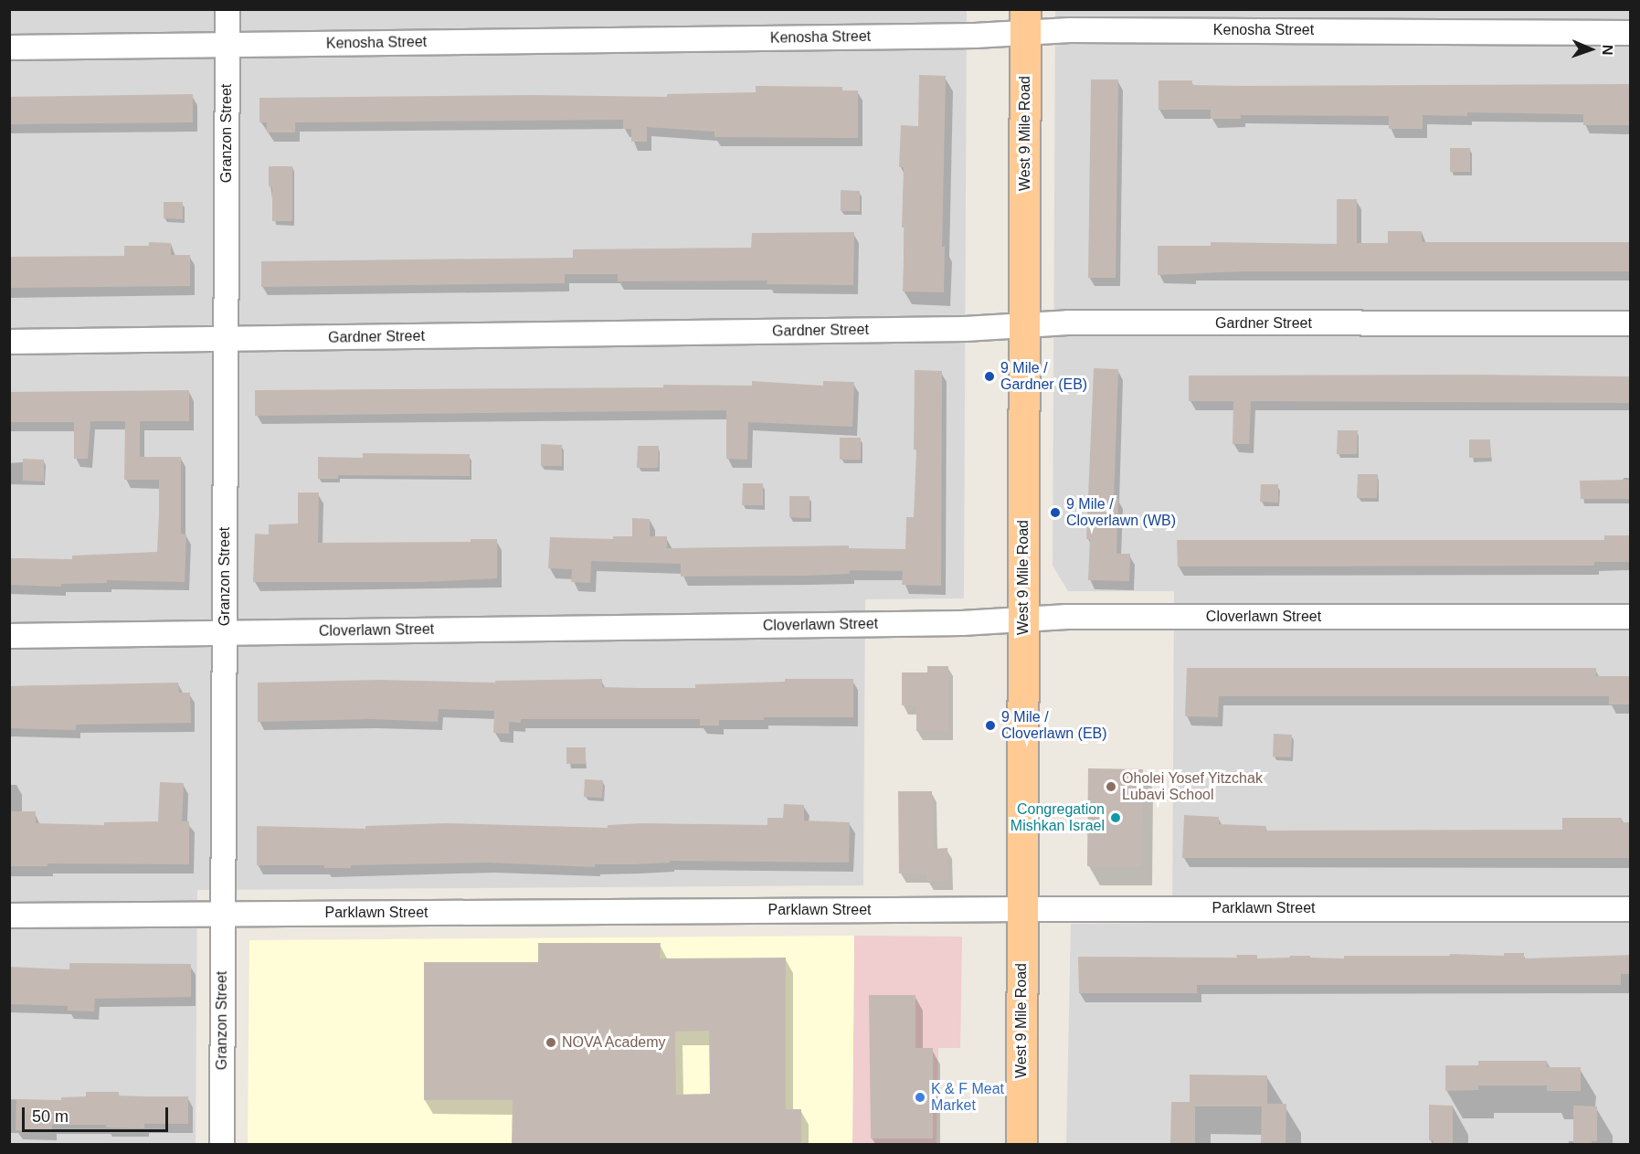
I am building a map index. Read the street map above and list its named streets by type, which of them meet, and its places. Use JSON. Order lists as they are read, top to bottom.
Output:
{
  "streets": {
    "main road": ["West 9 Mile Road"],
    "street": [
      "Kenosha Street",
      "Granzon Street",
      "Gardner Street",
      "Cloverlawn Street",
      "Parklawn Street"
    ]
  },
  "crossings": [
    ["Kenosha Street", "Granzon Street"],
    ["Kenosha Street", "West 9 Mile Road"],
    ["Granzon Street", "Gardner Street"],
    ["Granzon Street", "Cloverlawn Street"],
    ["Granzon Street", "Parklawn Street"],
    ["West 9 Mile Road", "Gardner Street"],
    ["West 9 Mile Road", "Cloverlawn Street"],
    ["West 9 Mile Road", "Parklawn Street"]
  ],
  "places": [
    "9 Mile / Gardner (EB)",
    "9 Mile / Cloverlawn (WB)",
    "9 Mile / Cloverlawn (EB)",
    "Oholei Yosef Yitzchak Lubavi School",
    "Congregation Mishkan Israel",
    "NOVA Academy",
    "K & F Meat Market"
  ],
  "scale_bar": "50 m",
  "north": "right"
}
